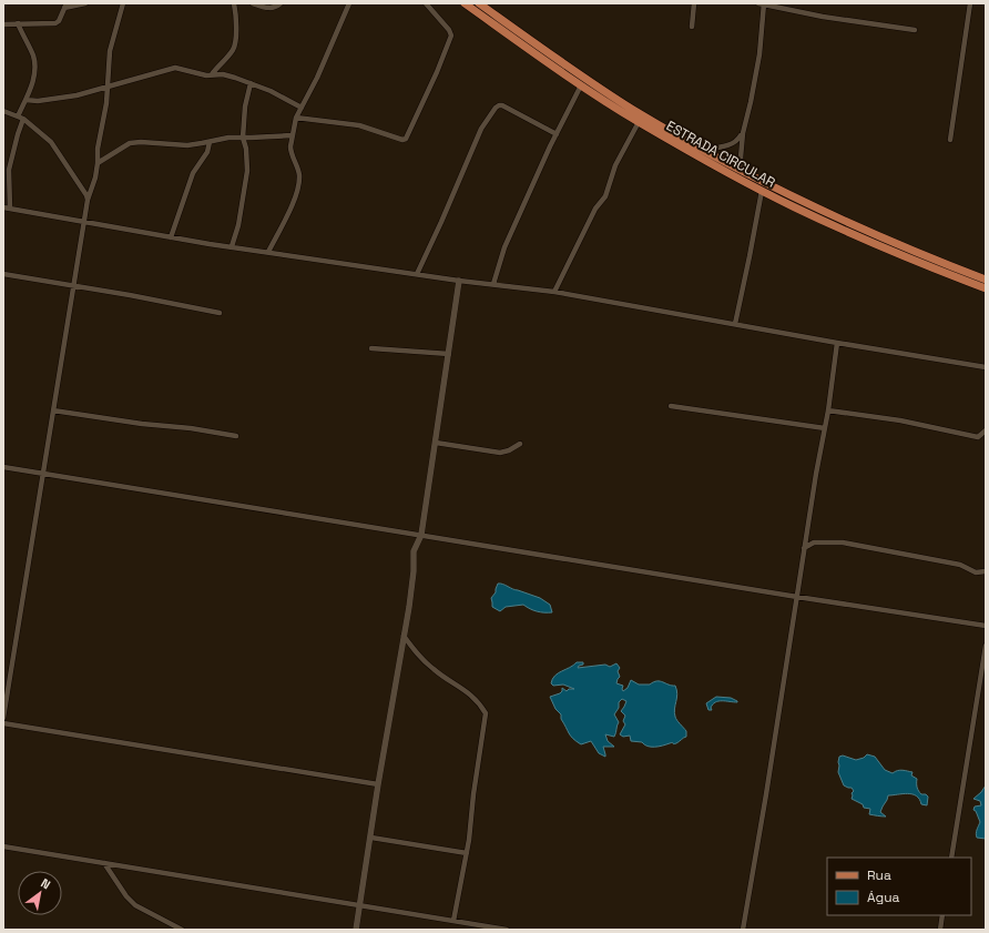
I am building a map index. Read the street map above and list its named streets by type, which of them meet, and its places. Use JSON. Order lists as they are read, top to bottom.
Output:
{
  "streets": {
    "main road": ["ESTRADA CIRCULAR"]
  },
  "legend": ["Rua", "Água"],
  "north": "top right"
}
